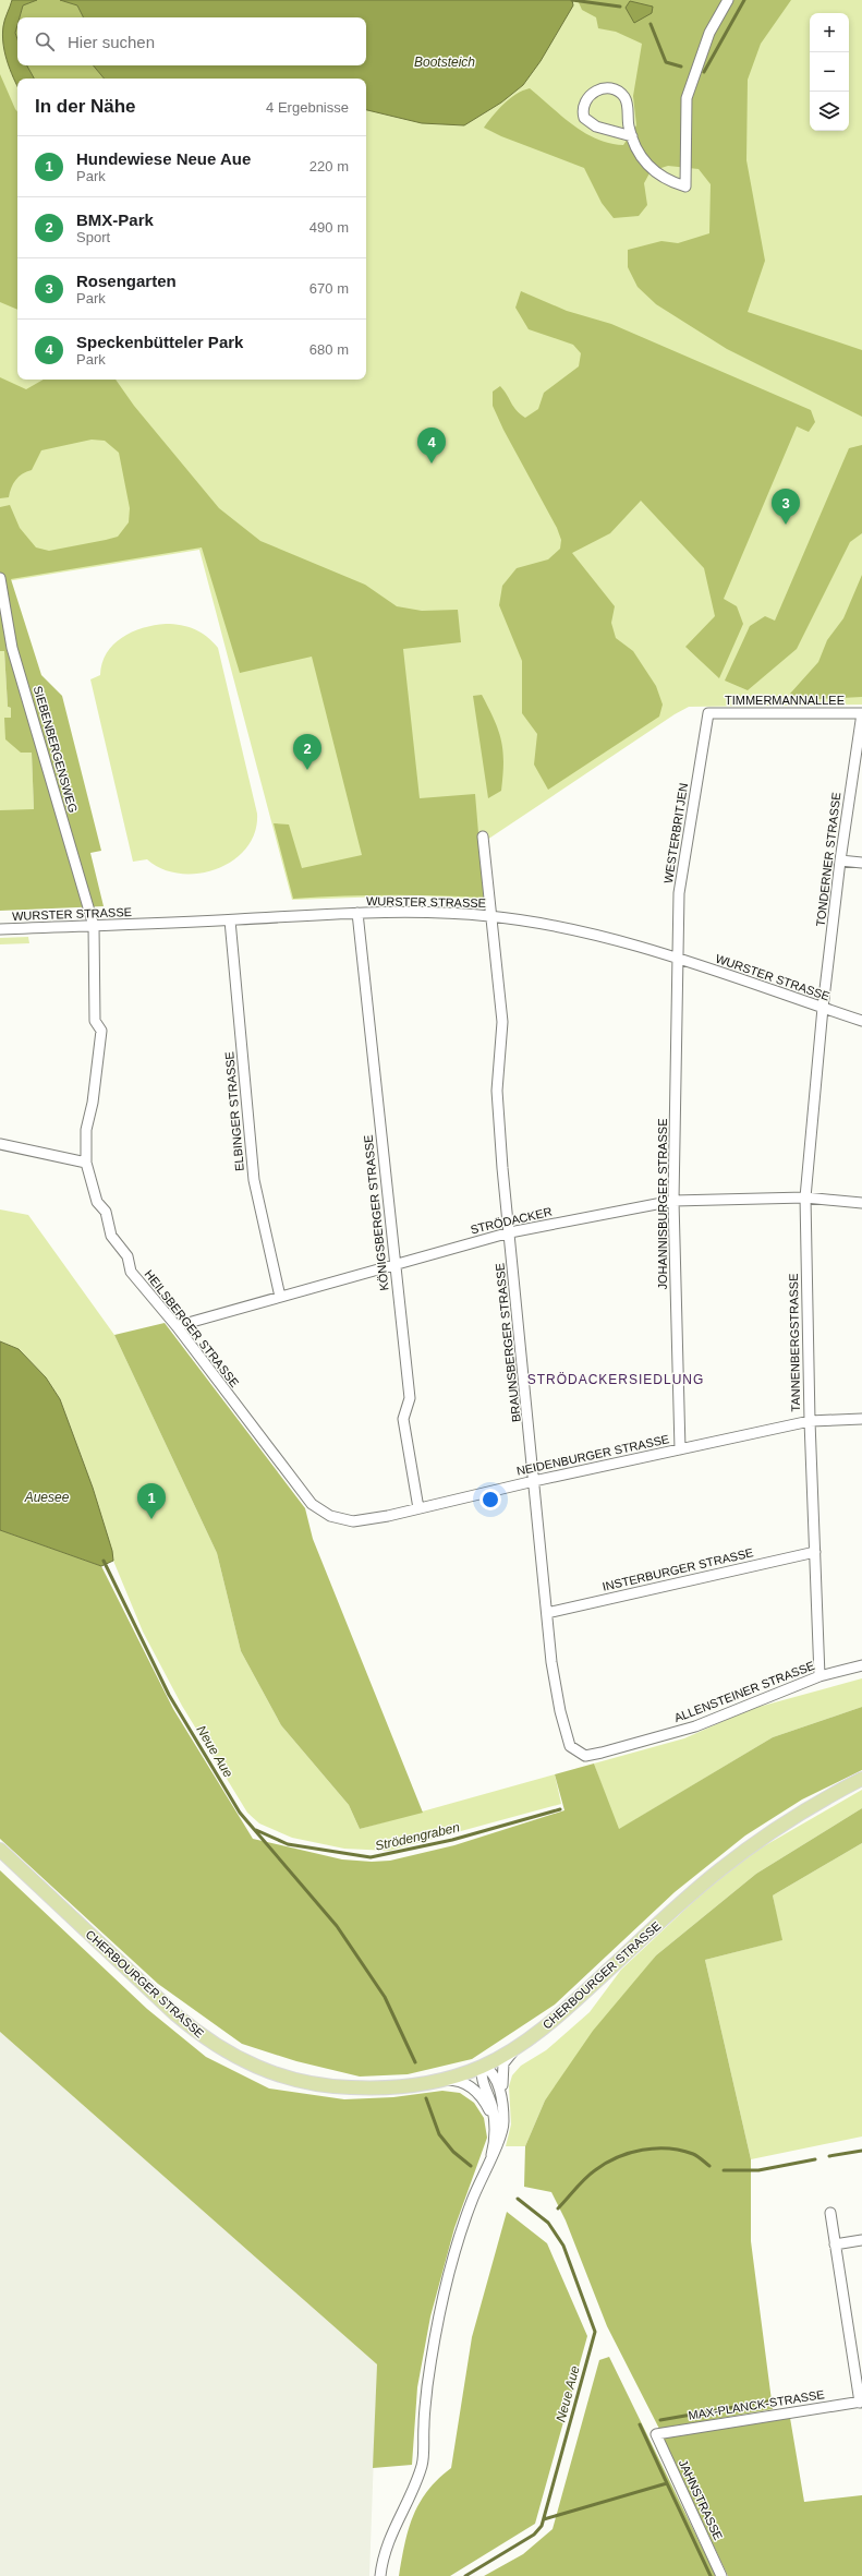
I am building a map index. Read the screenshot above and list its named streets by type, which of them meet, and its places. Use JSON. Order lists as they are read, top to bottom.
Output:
{
  "streets": {
    "main road": ["CHERBOURGER STRASSE"],
    "street": [
      "TIMMERMANNALLEE",
      "SIEBENBERGENSWEG",
      "WESTERBRITJEN",
      "TONDERNER STRASSE",
      "WURSTER STRASSE",
      "ELBINGER STRASSE",
      "JOHANNISBURGER STRASSE",
      "KÖNIGSBERGER STRASSE",
      "STRÖDACKER",
      "HEILSBERGER STRASSE",
      "BRAUNSBERGER STRASSE",
      "TANNENBERGSTRASSE",
      "NEIDENBURGER STRASSE",
      "INSTERBURGER STRASSE",
      "ALLENSTEINER STRASSE",
      "MAX-PLANCK-STRASSE",
      "JAHNSTRASSE"
    ]
  },
  "crossings": [
    ["TIMMERMANNALLEE", "WESTERBRITJEN"],
    ["TIMMERMANNALLEE", "TONDERNER STRASSE"],
    ["SIEBENBERGENSWEG", "WURSTER STRASSE"],
    ["SIEBENBERGENSWEG", "HEILSBERGER STRASSE"],
    ["WESTERBRITJEN", "WURSTER STRASSE"],
    ["WESTERBRITJEN", "JOHANNISBURGER STRASSE"],
    ["TONDERNER STRASSE", "WURSTER STRASSE"],
    ["TONDERNER STRASSE", "TANNENBERGSTRASSE"],
    ["WURSTER STRASSE", "ELBINGER STRASSE"],
    ["WURSTER STRASSE", "JOHANNISBURGER STRASSE"],
    ["WURSTER STRASSE", "KÖNIGSBERGER STRASSE"],
    ["WURSTER STRASSE", "HEILSBERGER STRASSE"],
    ["WURSTER STRASSE", "BRAUNSBERGER STRASSE"],
    ["WURSTER STRASSE", "TANNENBERGSTRASSE"],
    ["ELBINGER STRASSE", "STRÖDACKER"],
    ["JOHANNISBURGER STRASSE", "STRÖDACKER"],
    ["JOHANNISBURGER STRASSE", "NEIDENBURGER STRASSE"],
    ["KÖNIGSBERGER STRASSE", "STRÖDACKER"],
    ["KÖNIGSBERGER STRASSE", "NEIDENBURGER STRASSE"],
    ["STRÖDACKER", "HEILSBERGER STRASSE"],
    ["STRÖDACKER", "BRAUNSBERGER STRASSE"],
    ["STRÖDACKER", "TANNENBERGSTRASSE"],
    ["HEILSBERGER STRASSE", "NEIDENBURGER STRASSE"],
    ["BRAUNSBERGER STRASSE", "NEIDENBURGER STRASSE"],
    ["BRAUNSBERGER STRASSE", "INSTERBURGER STRASSE"],
    ["BRAUNSBERGER STRASSE", "ALLENSTEINER STRASSE"],
    ["TANNENBERGSTRASSE", "NEIDENBURGER STRASSE"],
    ["TANNENBERGSTRASSE", "INSTERBURGER STRASSE"],
    ["TANNENBERGSTRASSE", "ALLENSTEINER STRASSE"],
    ["MAX-PLANCK-STRASSE", "JAHNSTRASSE"]
  ],
  "districts": ["STRÖDACKERSIEDLUNG"],
  "water": [
    "Bootsteich",
    "Auesee",
    "Neue Aue",
    "Strödengraben"
  ],
  "page": {
    "map_buttons": ["+", "−"],
    "search": "Hier suchen",
    "heading": ["In der Nähe", "4 Ergebnisse"],
    "list": [
      {
        "mark": "1",
        "name": "Hundewiese Neue Aue",
        "note": "Park",
        "value": "220 m"
      },
      {
        "mark": "2",
        "name": "BMX-Park",
        "note": "Sport",
        "value": "490 m"
      },
      {
        "mark": "3",
        "name": "Rosengarten",
        "note": "Park",
        "value": "670 m"
      },
      {
        "mark": "4",
        "name": "Speckenbütteler Park",
        "note": "Park",
        "value": "680 m"
      }
    ],
    "pins": [
      "4",
      "3",
      "2",
      "1"
    ]
  }
}
